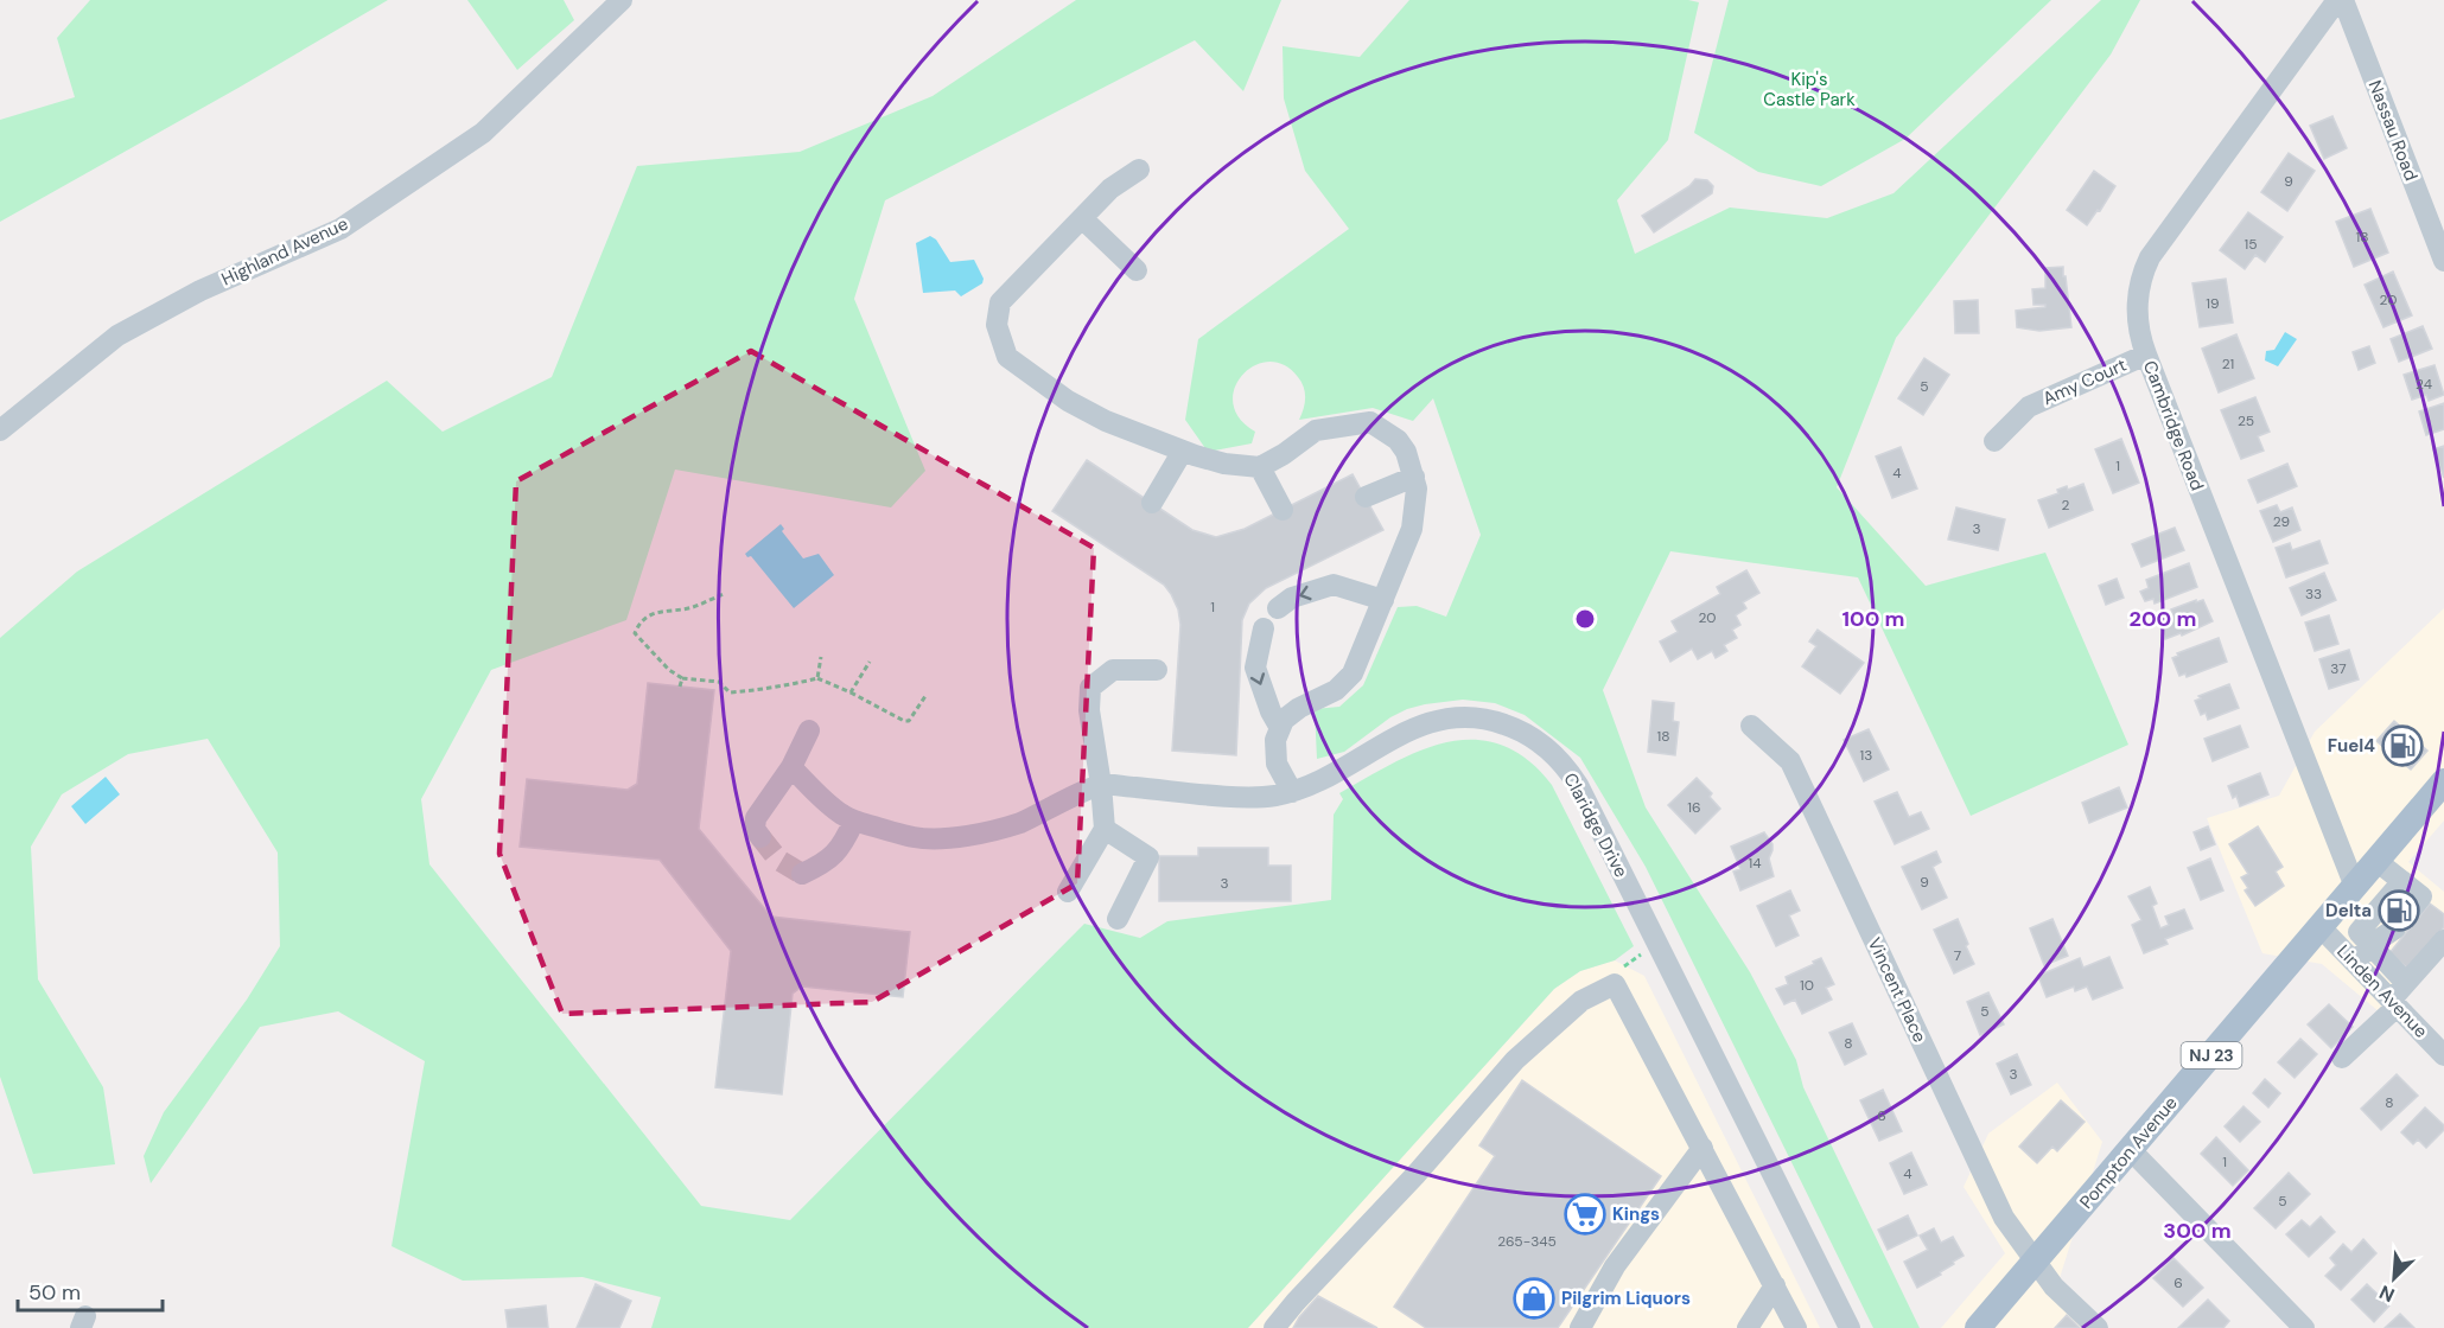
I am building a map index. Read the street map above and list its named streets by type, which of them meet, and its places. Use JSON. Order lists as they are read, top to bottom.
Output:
{
  "streets": {
    "main road": ["NJ 23", "Pompton Avenue"],
    "street": [
      "Nassau Road",
      "Highland Avenue",
      "Amy Court",
      "Cambridge Road",
      "Claridge Drive",
      "Vincent Place",
      "Linden Avenue"
    ]
  },
  "crossings": [
    ["Amy Court", "Cambridge Road"],
    ["Cambridge Road", "Pompton Avenue"],
    ["Vincent Place", "Pompton Avenue"],
    ["Linden Avenue", "Pompton Avenue"]
  ],
  "parks": ["Kip's Castle Park"],
  "places": {
    "fuel station": ["Fuel4", "Delta"],
    "supermarket": ["Kings"],
    "shop": ["Pilgrim Liquors"]
  },
  "house_numbers": [
    "9",
    "18",
    "15",
    "20",
    "19",
    "21",
    "24",
    "5",
    "25",
    "1",
    "4",
    "2",
    "29",
    "3",
    "33",
    "1",
    "20",
    "37",
    "18",
    "13",
    "16",
    "14",
    "9",
    "3",
    "7",
    "10",
    "5",
    "8",
    "3",
    "8",
    "6",
    "1",
    "4",
    "5",
    "265-345",
    "6"
  ],
  "scale_bar": "50 m",
  "north": "bottom left",
  "rings": ["100 m", "200 m", "300 m"]
}
